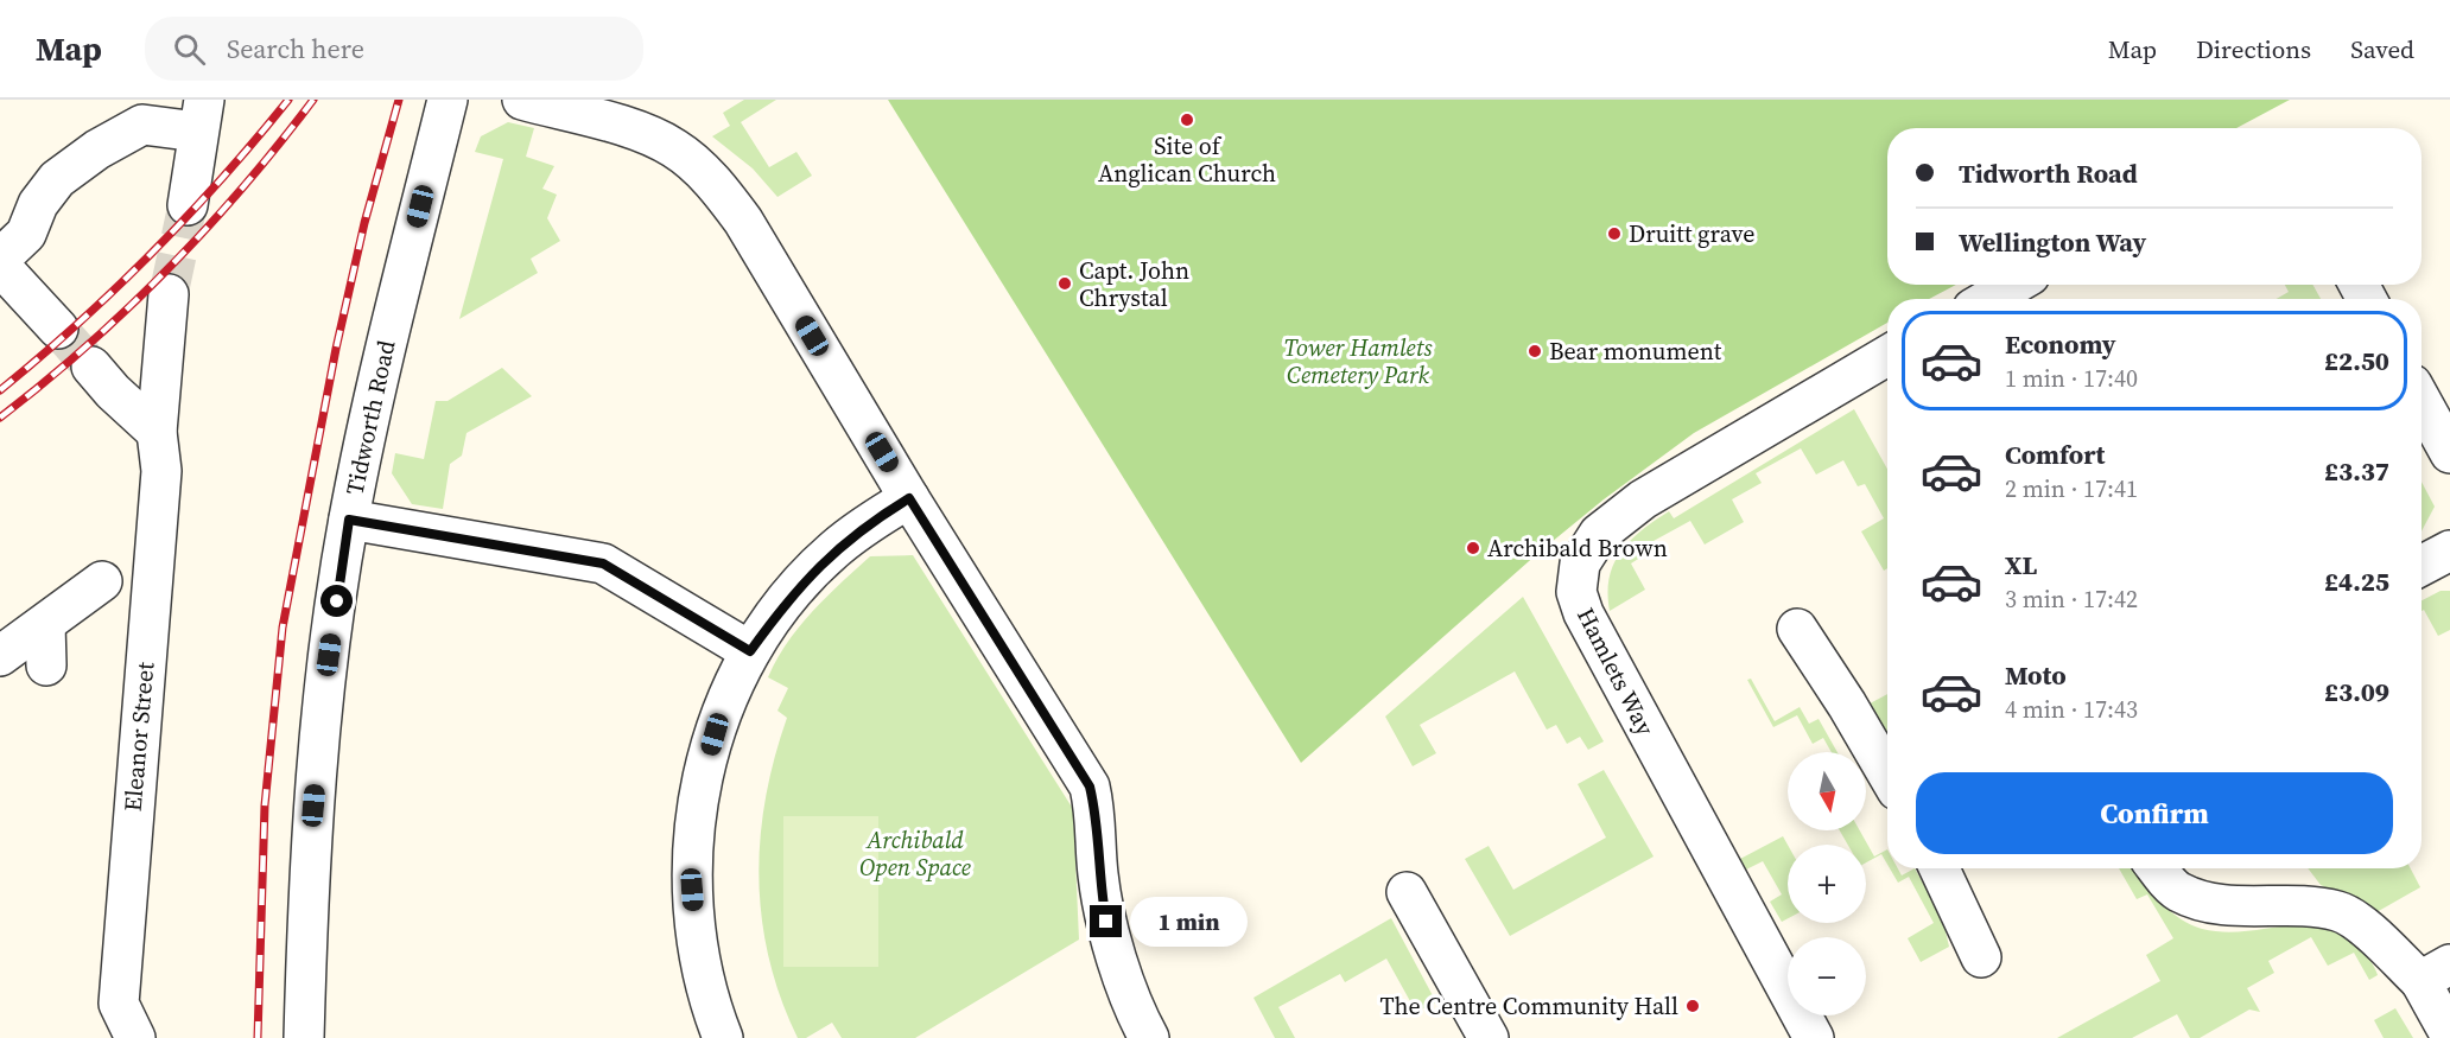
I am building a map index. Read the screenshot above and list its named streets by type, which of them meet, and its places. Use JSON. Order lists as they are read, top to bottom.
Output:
{
  "streets": {
    "street": ["Tidworth Road", "Hamlets Way", "Eleanor Street"]
  },
  "parks": ["Tower Hamlets Cemetery Park", "Archibald Open Space"],
  "places": [
    "Site of Anglican Church",
    "Druitt grave",
    "Capt. John Chrystal",
    "Bear monument",
    "Archibald Brown",
    "The Centre Community Hall"
  ],
  "north": "bottom",
  "page": {
    "header": "Map",
    "search": "Search here",
    "nav": ["Map", "Directions", "Saved"],
    "banner": ["Tidworth Road", "Wellington Way"],
    "list": [
      {
        "name": "Economy",
        "note": "1 min · 17:40",
        "value": "£2.50"
      },
      {
        "name": "Comfort",
        "note": "2 min · 17:41",
        "value": "£3.37"
      },
      {
        "name": "XL",
        "note": "3 min · 17:42",
        "value": "£4.25"
      },
      {
        "name": "Moto",
        "note": "4 min · 17:43",
        "value": "£3.09"
      }
    ],
    "map_buttons": ["+", "−"],
    "buttons": "Confirm",
    "bubble": "1 min"
  }
}
